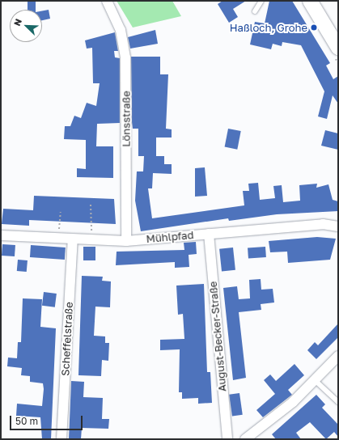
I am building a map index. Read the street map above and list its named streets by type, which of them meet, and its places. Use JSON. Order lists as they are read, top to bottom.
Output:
{
  "streets": {
    "street": [
      "Lönsstraße",
      "Mühlpfad",
      "August-Becker-Straße",
      "Scheffelstraße"
    ]
  },
  "crossings": [
    ["Lönsstraße", "Mühlpfad"],
    ["Mühlpfad", "August-Becker-Straße"],
    ["Mühlpfad", "Scheffelstraße"]
  ],
  "places": ["Haßloch, Grohe"],
  "scale_bar": "50 m",
  "north": "top left"
}
